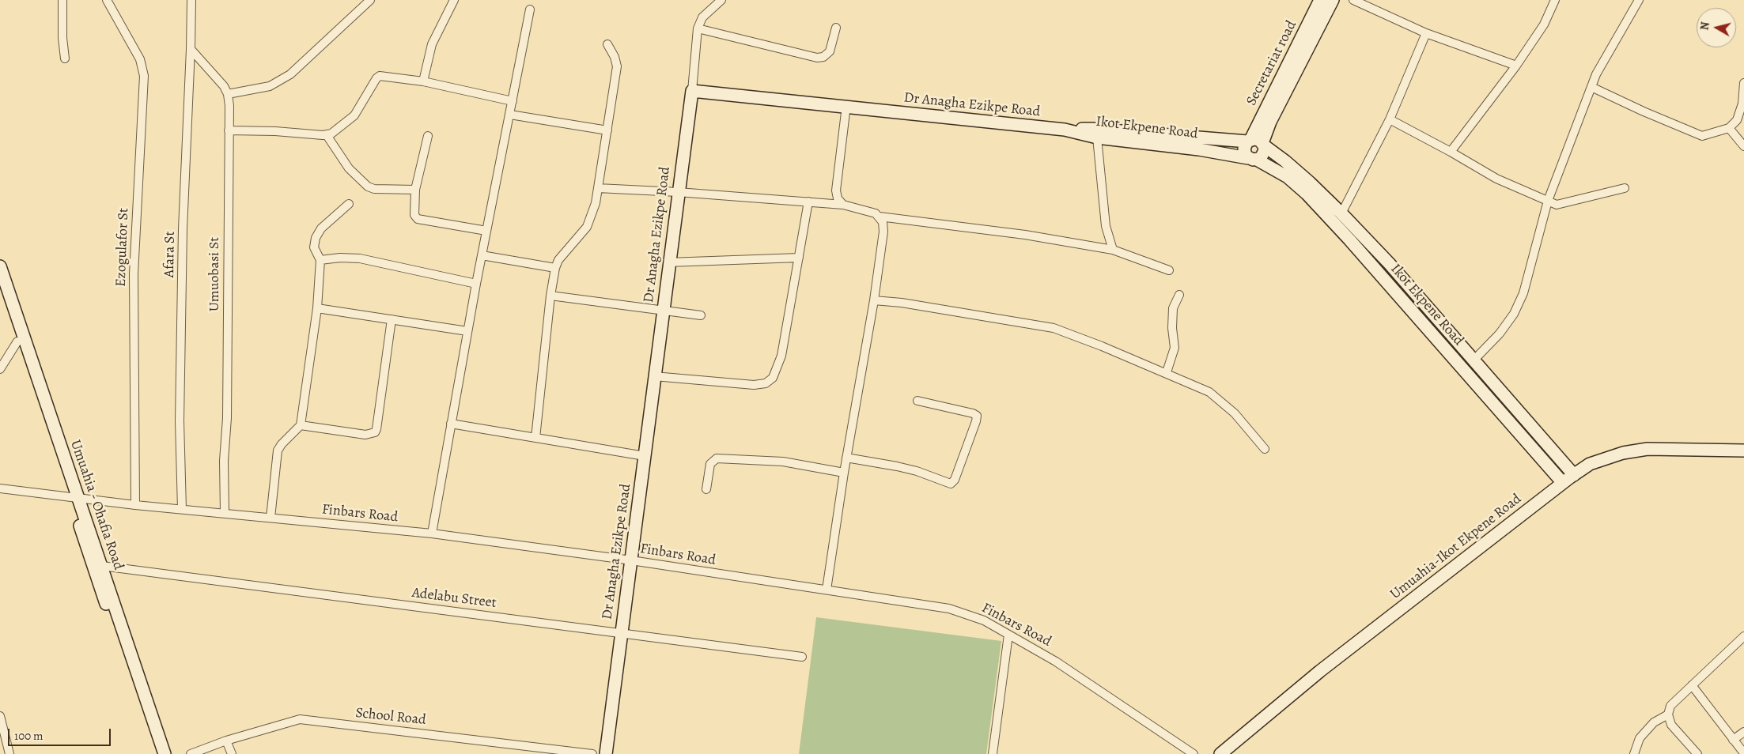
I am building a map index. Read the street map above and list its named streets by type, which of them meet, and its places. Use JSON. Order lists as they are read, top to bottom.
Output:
{
  "streets": {
    "street": [
      "Secretariat road",
      "Dr Anagha Ezikpe Road",
      "Ikot Ekpene Road",
      "Ezogulafor St",
      "Afara St",
      "Umuobasi St",
      "Umuahia - Ohafia Road",
      "Finbars Road",
      "Umuahia-Ikot Ekpene Road",
      "Adelabu Street",
      "School Road"
    ]
  },
  "crossings": [
    ["Secretariat road", "Ikot Ekpene Road"],
    ["Dr Anagha Ezikpe Road", "Ikot Ekpene Road"],
    ["Dr Anagha Ezikpe Road", "Finbars Road"],
    ["Dr Anagha Ezikpe Road", "Adelabu Street"],
    ["Ikot Ekpene Road", "Umuahia-Ikot Ekpene Road"],
    ["Ezogulafor St", "Finbars Road"],
    ["Afara St", "Finbars Road"],
    ["Umuobasi St", "Finbars Road"],
    ["Umuahia - Ohafia Road", "Finbars Road"],
    ["Umuahia - Ohafia Road", "Adelabu Street"]
  ],
  "scale_bar": "100 m",
  "north": "left"
}
